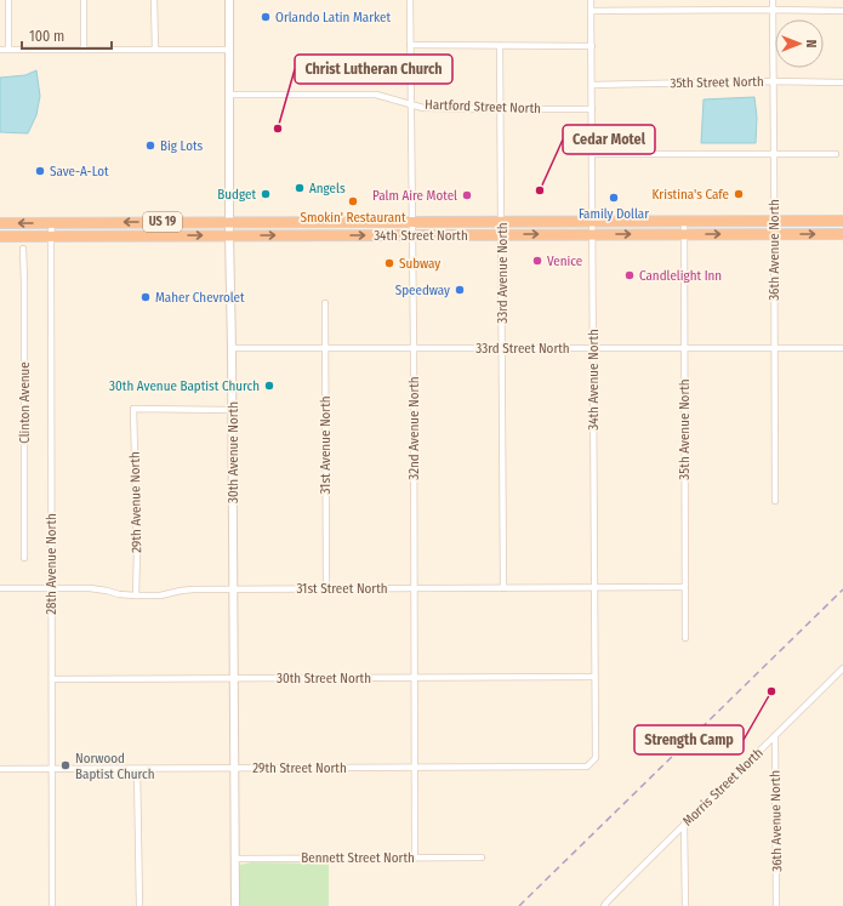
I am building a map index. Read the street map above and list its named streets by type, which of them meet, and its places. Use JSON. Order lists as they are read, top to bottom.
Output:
{
  "streets": {
    "highway": ["US 19", "34th Street North"],
    "street": [
      "35th Street North",
      "Hartford Street North",
      "36th Avenue North",
      "33rd Avenue North",
      "33rd Street North",
      "34th Avenue North",
      "Clinton Avenue",
      "32nd Avenue North",
      "35th Avenue North",
      "31st Avenue North",
      "30th Avenue North",
      "29th Avenue North",
      "28th Avenue North",
      "31st Street North",
      "30th Street North",
      "29th Street North",
      "Morris Street North",
      "Bennett Street North"
    ]
  },
  "crossings": [
    ["35th Street North", "36th Avenue North"],
    ["35th Street North", "34th Avenue North"],
    ["Hartford Street North", "33rd Avenue North"],
    ["Hartford Street North", "34th Avenue North"],
    ["Hartford Street North", "32nd Avenue North"],
    ["Hartford Street North", "30th Avenue North"],
    ["34th Street North", "36th Avenue North"],
    ["34th Street North", "33rd Avenue North"],
    ["34th Street North", "34th Avenue North"],
    ["34th Street North", "32nd Avenue North"],
    ["34th Street North", "35th Avenue North"],
    ["34th Street North", "30th Avenue North"],
    ["34th Street North", "28th Avenue North"],
    ["36th Avenue North", "33rd Street North"],
    ["36th Avenue North", "Morris Street North"],
    ["33rd Avenue North", "33rd Street North"],
    ["33rd Avenue North", "31st Street North"],
    ["33rd Street North", "34th Avenue North"],
    ["33rd Street North", "32nd Avenue North"],
    ["33rd Street North", "35th Avenue North"],
    ["33rd Street North", "31st Avenue North"],
    ["33rd Street North", "30th Avenue North"],
    ["34th Avenue North", "31st Street North"],
    ["34th Avenue North", "30th Street North"],
    ["34th Avenue North", "29th Street North"],
    ["32nd Avenue North", "31st Street North"],
    ["32nd Avenue North", "30th Street North"],
    ["32nd Avenue North", "29th Street North"],
    ["32nd Avenue North", "Bennett Street North"],
    ["35th Avenue North", "31st Street North"],
    ["31st Avenue North", "31st Street North"],
    ["30th Avenue North", "29th Avenue North"],
    ["30th Avenue North", "31st Street North"],
    ["30th Avenue North", "30th Street North"],
    ["30th Avenue North", "29th Street North"],
    ["30th Avenue North", "Bennett Street North"],
    ["29th Avenue North", "31st Street North"],
    ["28th Avenue North", "31st Street North"],
    ["28th Avenue North", "30th Street North"],
    ["28th Avenue North", "29th Street North"]
  ],
  "places": [
    "Orlando Latin Market",
    "Christ Lutheran Church",
    "Big Lots",
    "Save-A-Lot",
    "Angels",
    "Cedar Motel",
    "Budget",
    "Kristina's Cafe",
    "Palm Aire Motel",
    "Family Dollar",
    "Smokin' Restaurant",
    "Venice",
    "Subway",
    "Candlelight Inn",
    "Speedway",
    "Maher Chevrolet",
    "30th Avenue Baptist Church",
    "Strength Camp",
    "Norwood Baptist Church"
  ],
  "scale_bar": "100 m",
  "north": "right"
}
